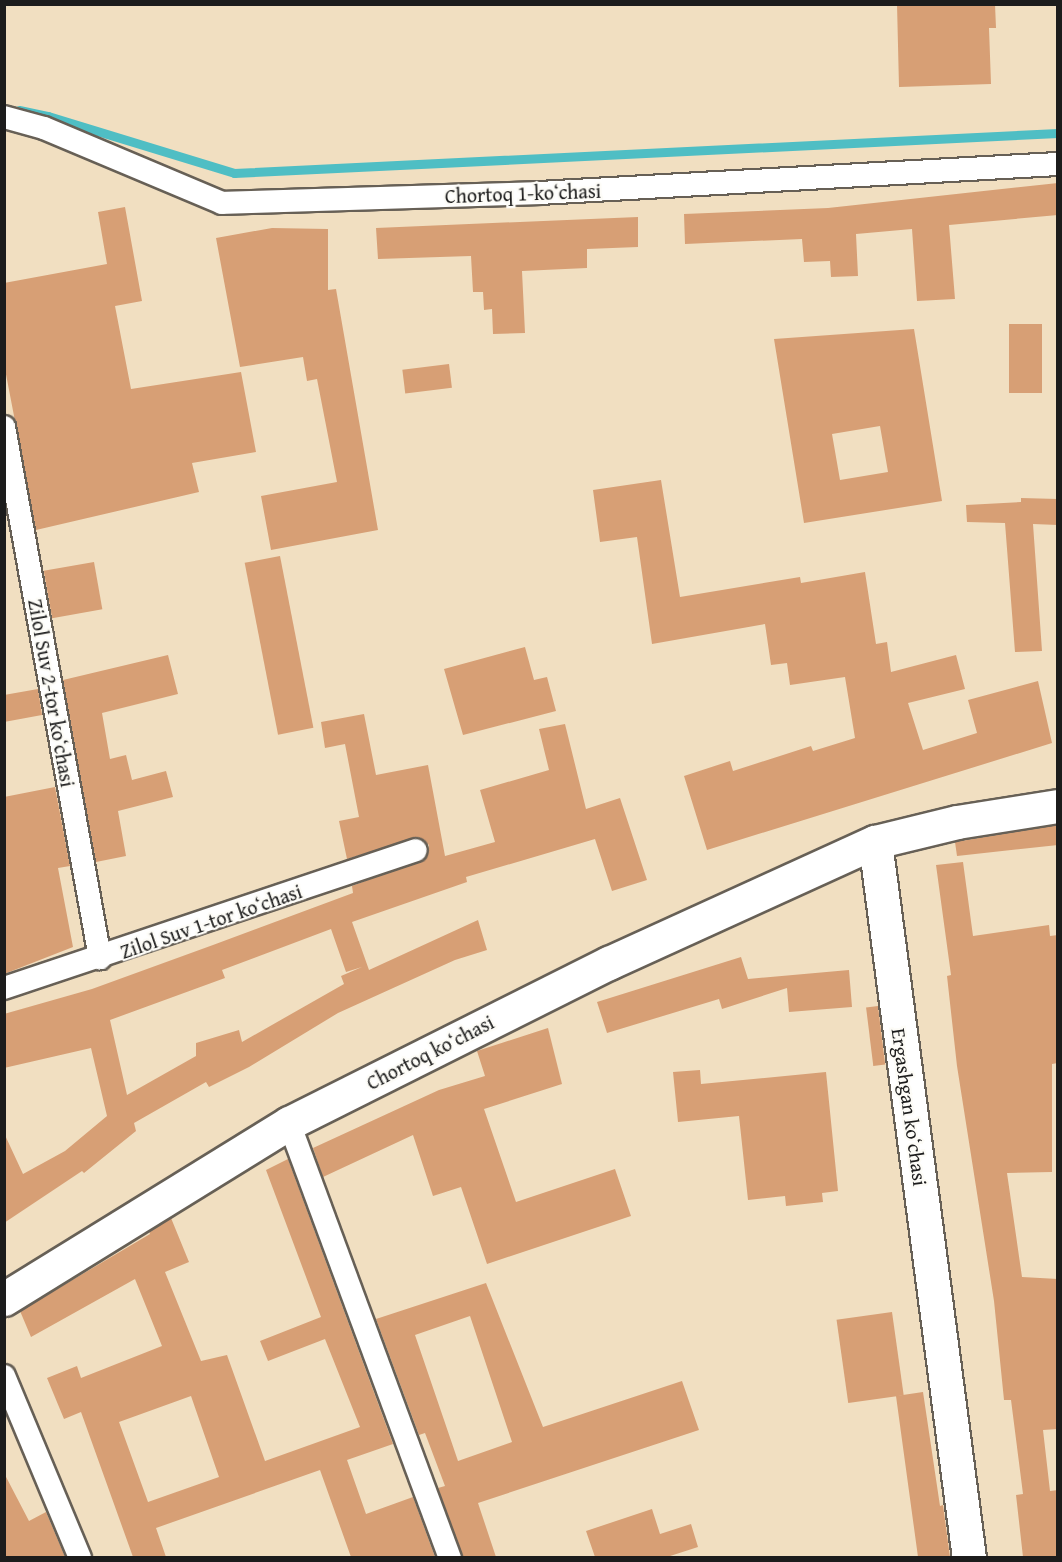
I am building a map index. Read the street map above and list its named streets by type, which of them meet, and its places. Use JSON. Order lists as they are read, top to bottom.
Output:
{
  "streets": {
    "main road": ["Chortoq koʻchasi", "Ergashgan koʻchasi"],
    "street": ["Chortoq 1-koʻchasi", "Zilol Suv 2-tor koʻchasi", "Zilol Suv 1-tor koʻchasi"]
  },
  "crossings": [
    ["Zilol Suv 2-tor koʻchasi", "Zilol Suv 1-tor koʻchasi"],
    ["Chortoq koʻchasi", "Ergashgan koʻchasi"]
  ]
}
